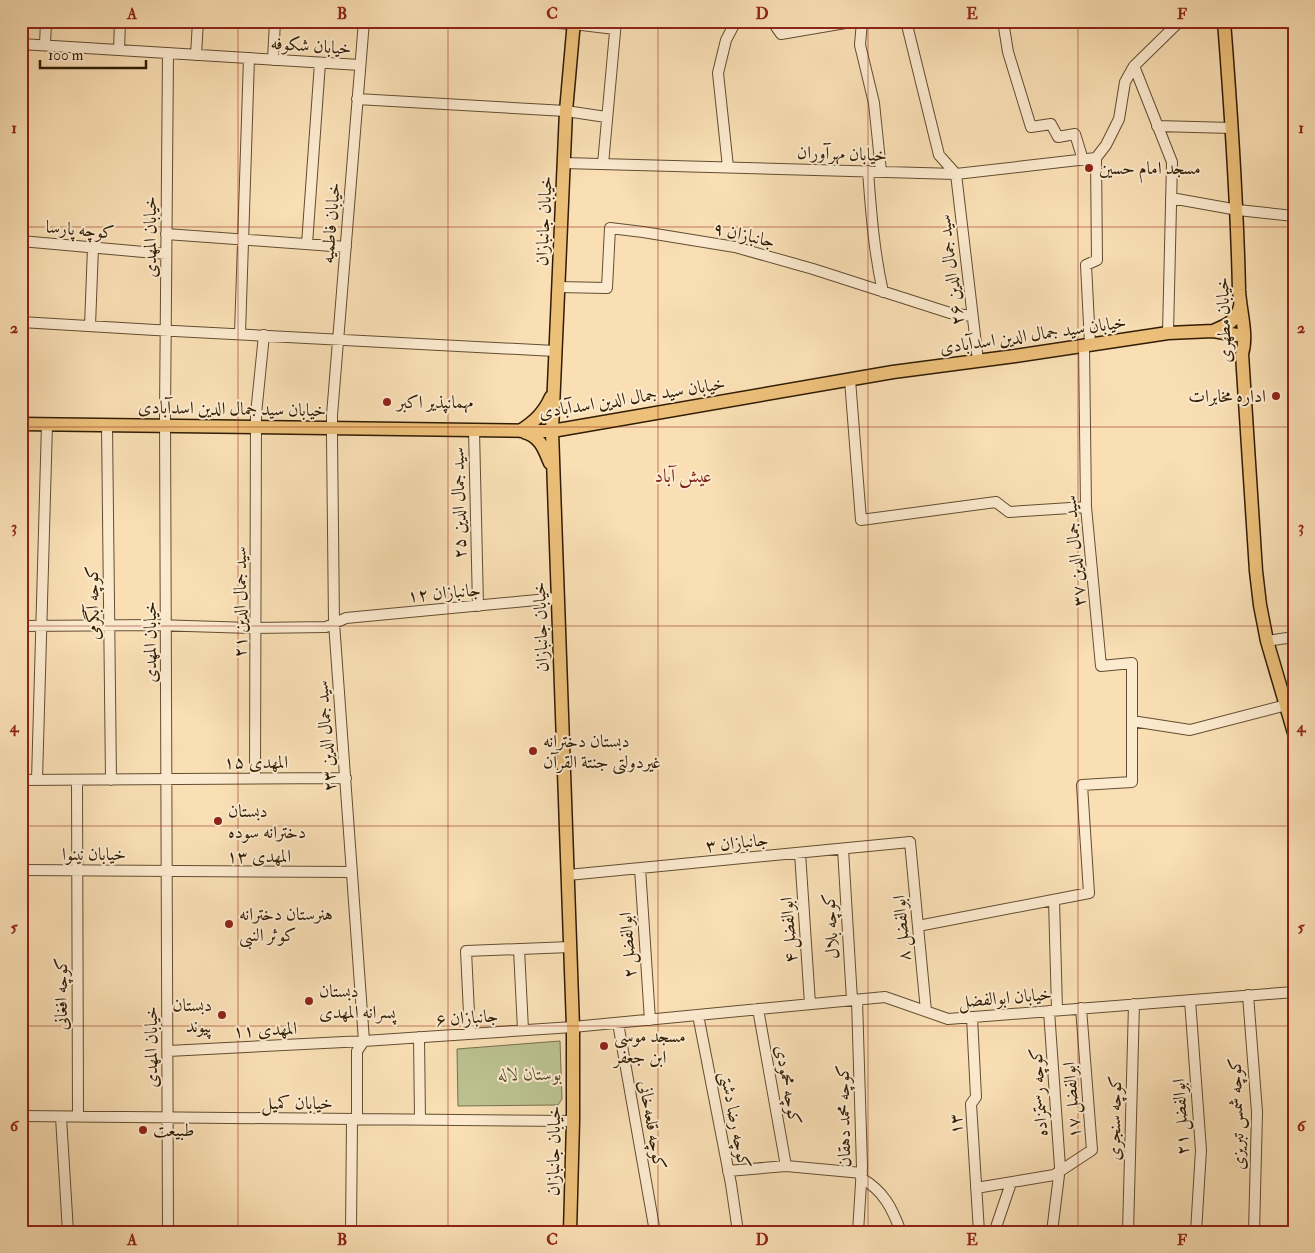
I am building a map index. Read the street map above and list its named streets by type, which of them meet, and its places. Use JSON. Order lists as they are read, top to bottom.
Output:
{
  "streets": {
    "main road": ["خیابان جانبازان", "خیابان مطهری", "خیابان سید جمال الدین اسدآبادی"],
    "street": [
      "خیابان شکوفه",
      "خیابان مهرآوران",
      "خیابان فاطمیه",
      "کوچه پارسا",
      "جانبازان ۹",
      "خیابان المهدی",
      "سید جمال الدین ۲۶",
      "سید جمال الدین ۲۵",
      "سید جمال الدین ۳۷",
      "جانبازان ۱۲",
      "سید جمال الدین ۲۱",
      "کوچه آبگرمی",
      "سید جمال الدین ۲۳",
      "المهدی ۱۵",
      "جانبازان ۳",
      "خیابان نینوا",
      "المهدی ۱۳",
      "کوچه بلال",
      "ابوالفضل ۸",
      "ابوالفضل ۴",
      "ابوالفضل ۲",
      "کوچه افغانی",
      "خیابان ابوالفضل",
      "جانبازان ۶",
      "المهدی ۱۱",
      "کوچه محمودی",
      "کوچه رستمزاده",
      "ابوالفضل ۱۷",
      "خیابان کمیل",
      "کوچه شمس تبریزی",
      "کوچه محمد دهقان",
      "ابوالفضل ۲۱",
      "کوچه سنجری",
      "کوچه رضا دشتی",
      "۱۳",
      "کوچه قلعه‌خانی"
    ]
  },
  "crossings": [
    ["خیابان شکوفه", "خیابان فاطمیه"],
    ["خیابان شکوفه", "خیابان المهدی"],
    ["خیابان مهرآوران", "خیابان جانبازان"],
    ["خیابان مهرآوران", "سید جمال الدین ۲۶"],
    ["خیابان مهرآوران", "سید جمال الدین ۳۷"],
    ["خیابان جانبازان", "جانبازان ۹"],
    ["خیابان جانبازان", "خیابان سید جمال الدین اسدآبادی"],
    ["خیابان جانبازان", "جانبازان ۱۲"],
    ["خیابان جانبازان", "جانبازان ۳"],
    ["خیابان جانبازان", "خیابان ابوالفضل"],
    ["خیابان جانبازان", "جانبازان ۶"],
    ["خیابان جانبازان", "خیابان کمیل"],
    ["خیابان فاطمیه", "خیابان سید جمال الدین اسدآبادی"],
    ["خیابان فاطمیه", "سید جمال الدین ۲۳"],
    ["کوچه پارسا", "خیابان المهدی"],
    ["جانبازان ۹", "سید جمال الدین ۲۶"],
    ["خیابان المهدی", "خیابان سید جمال الدین اسدآبادی"],
    ["خیابان المهدی", "جانبازان ۱۲"],
    ["خیابان المهدی", "المهدی ۱۵"],
    ["خیابان المهدی", "خیابان نینوا"],
    ["خیابان المهدی", "المهدی ۱۳"],
    ["خیابان المهدی", "المهدی ۱۱"],
    ["خیابان المهدی", "خیابان کمیل"],
    ["سید جمال الدین ۲۶", "خیابان سید جمال الدین اسدآبادی"],
    ["خیابان مطهری", "خیابان سید جمال الدین اسدآبادی"],
    ["خیابان سید جمال الدین اسدآبادی", "سید جمال الدین ۲۵"],
    ["خیابان سید جمال الدین اسدآبادی", "سید جمال الدین ۳۷"],
    ["خیابان سید جمال الدین اسدآبادی", "سید جمال الدین ۲۱"],
    ["خیابان سید جمال الدین اسدآبادی", "کوچه آبگرمی"],
    ["خیابان سید جمال الدین اسدآبادی", "سید جمال الدین ۲۳"],
    ["سید جمال الدین ۲۵", "جانبازان ۱۲"],
    ["جانبازان ۱۲", "سید جمال الدین ۲۱"],
    ["جانبازان ۱۲", "کوچه آبگرمی"],
    ["جانبازان ۱۲", "سید جمال الدین ۲۳"],
    ["سید جمال الدین ۲۱", "المهدی ۱۵"],
    ["کوچه آبگرمی", "المهدی ۱۵"],
    ["سید جمال الدین ۲۳", "المهدی ۱۵"],
    ["سید جمال الدین ۲۳", "المهدی ۱۳"],
    ["سید جمال الدین ۲۳", "جانبازان ۶"],
    ["سید جمال الدین ۲۳", "المهدی ۱۱"],
    ["سید جمال الدین ۲۳", "خیابان کمیل"],
    ["المهدی ۱۵", "کوچه افغانی"],
    ["جانبازان ۳", "کوچه بلال"],
    ["جانبازان ۳", "ابوالفضل ۸"],
    ["جانبازان ۳", "ابوالفضل ۴"],
    ["جانبازان ۳", "ابوالفضل ۲"],
    ["خیابان نینوا", "المهدی ۱۳"],
    ["خیابان نینوا", "کوچه افغانی"],
    ["کوچه بلال", "خیابان ابوالفضل"],
    ["کوچه بلال", "کوچه محمد دهقان"],
    ["ابوالفضل ۸", "خیابان ابوالفضل"],
    ["ابوالفضل ۴", "خیابان ابوالفضل"],
    ["ابوالفضل ۲", "خیابان ابوالفضل"],
    ["کوچه افغانی", "خیابان کمیل"],
    ["خیابان ابوالفضل", "جانبازان ۶"],
    ["خیابان ابوالفضل", "کوچه محمودی"],
    ["خیابان ابوالفضل", "کوچه رستمزاده"],
    ["خیابان ابوالفضل", "ابوالفضل ۱۷"],
    ["خیابان ابوالفضل", "کوچه شمس تبریزی"],
    ["خیابان ابوالفضل", "کوچه محمد دهقان"],
    ["خیابان ابوالفضل", "ابوالفضل ۲۱"],
    ["خیابان ابوالفضل", "کوچه سنجری"],
    ["خیابان ابوالفضل", "کوچه رضا دشتی"],
    ["خیابان ابوالفضل", "۱۳"],
    ["خیابان ابوالفضل", "کوچه قلعه‌خانی"],
    ["جانبازان ۶", "المهدی ۱۱"],
    ["کوچه رستمزاده", "ابوالفضل ۱۷"]
  ],
  "districts": ["عیش آباد"],
  "parks": ["بوستان لاله"],
  "places": [
    "مسجد امام حسین",
    "اداره مخابرات",
    "مهمانپذیر اکبر",
    "دبستان دخترانه غیردولتی جنتة القرآن",
    "دبستان دخترانه سوده",
    "هنرستان دخترانه کوثر النبی",
    "دبستان پسرانه المهدی",
    "دبستان پیوند",
    "مسجد موسی ابن جعفر",
    "طبیعت"
  ],
  "scale_bar": "100 m",
  "grid": {
    "columns": [
      "A",
      "B",
      "C",
      "D",
      "E",
      "F"
    ],
    "rows": [
      "1",
      "2",
      "3",
      "4",
      "5",
      "6"
    ]
  }
}
